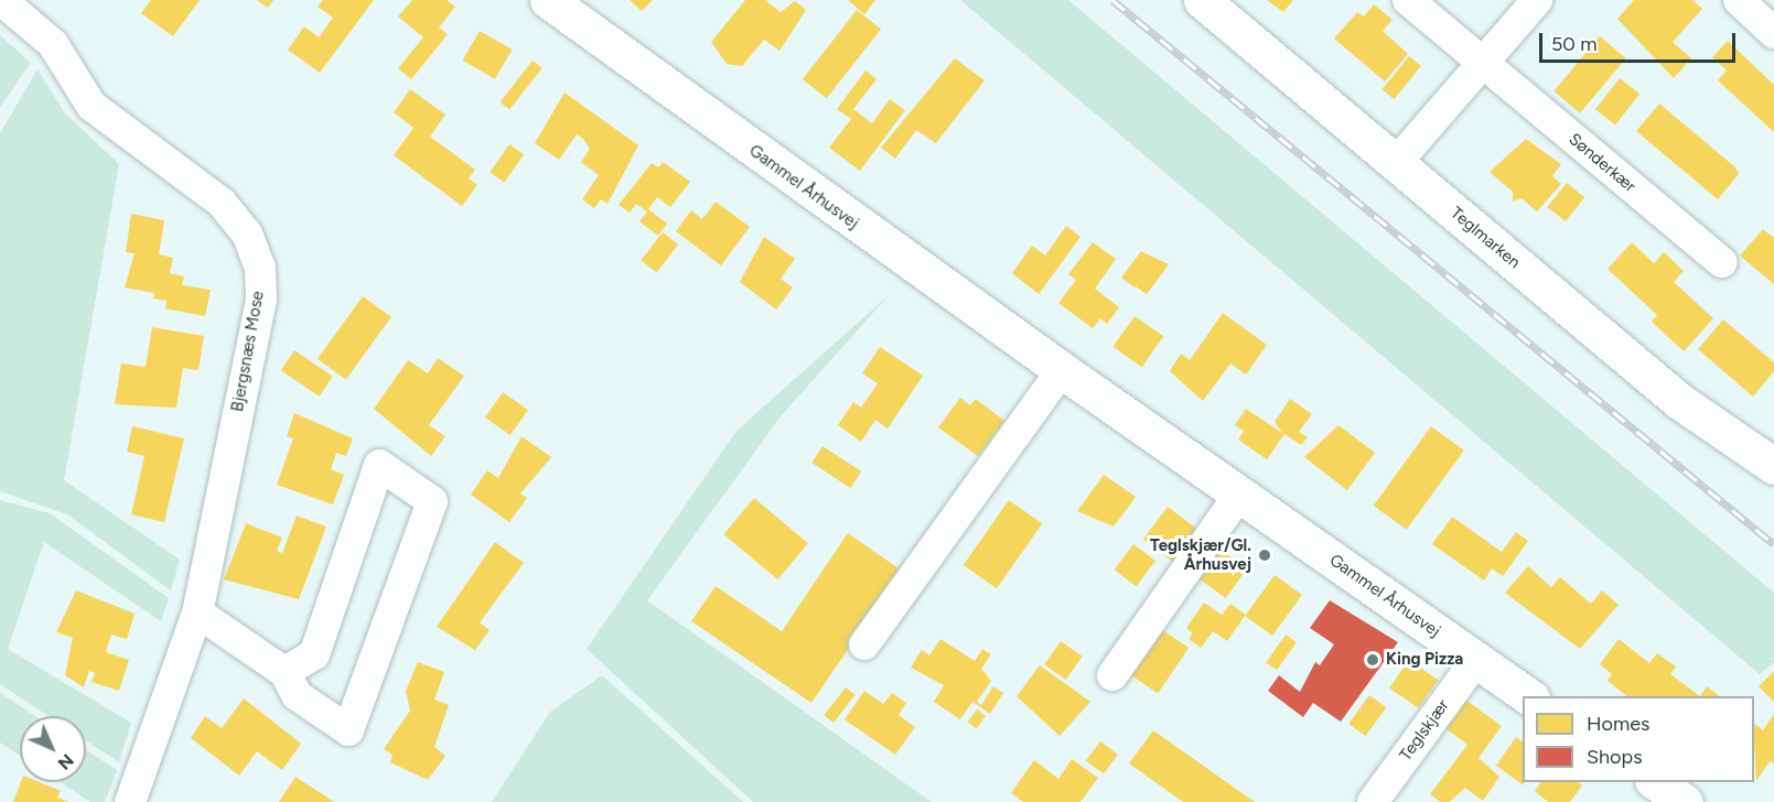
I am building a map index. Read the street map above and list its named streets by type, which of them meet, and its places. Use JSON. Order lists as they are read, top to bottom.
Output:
{
  "streets": {
    "street": [
      "Sønderkær",
      "Gammel Århusvej",
      "Teglmarken",
      "Bjergsnæs Mose",
      "Teglskjær"
    ]
  },
  "crossings": [
    ["Gammel Århusvej", "Teglskjær"]
  ],
  "places": ["Teglskjær/Gl. Århusvej", "King Pizza"],
  "legend": ["Homes", "Shops"],
  "scale_bar": "50 m",
  "north": "bottom right"
}
